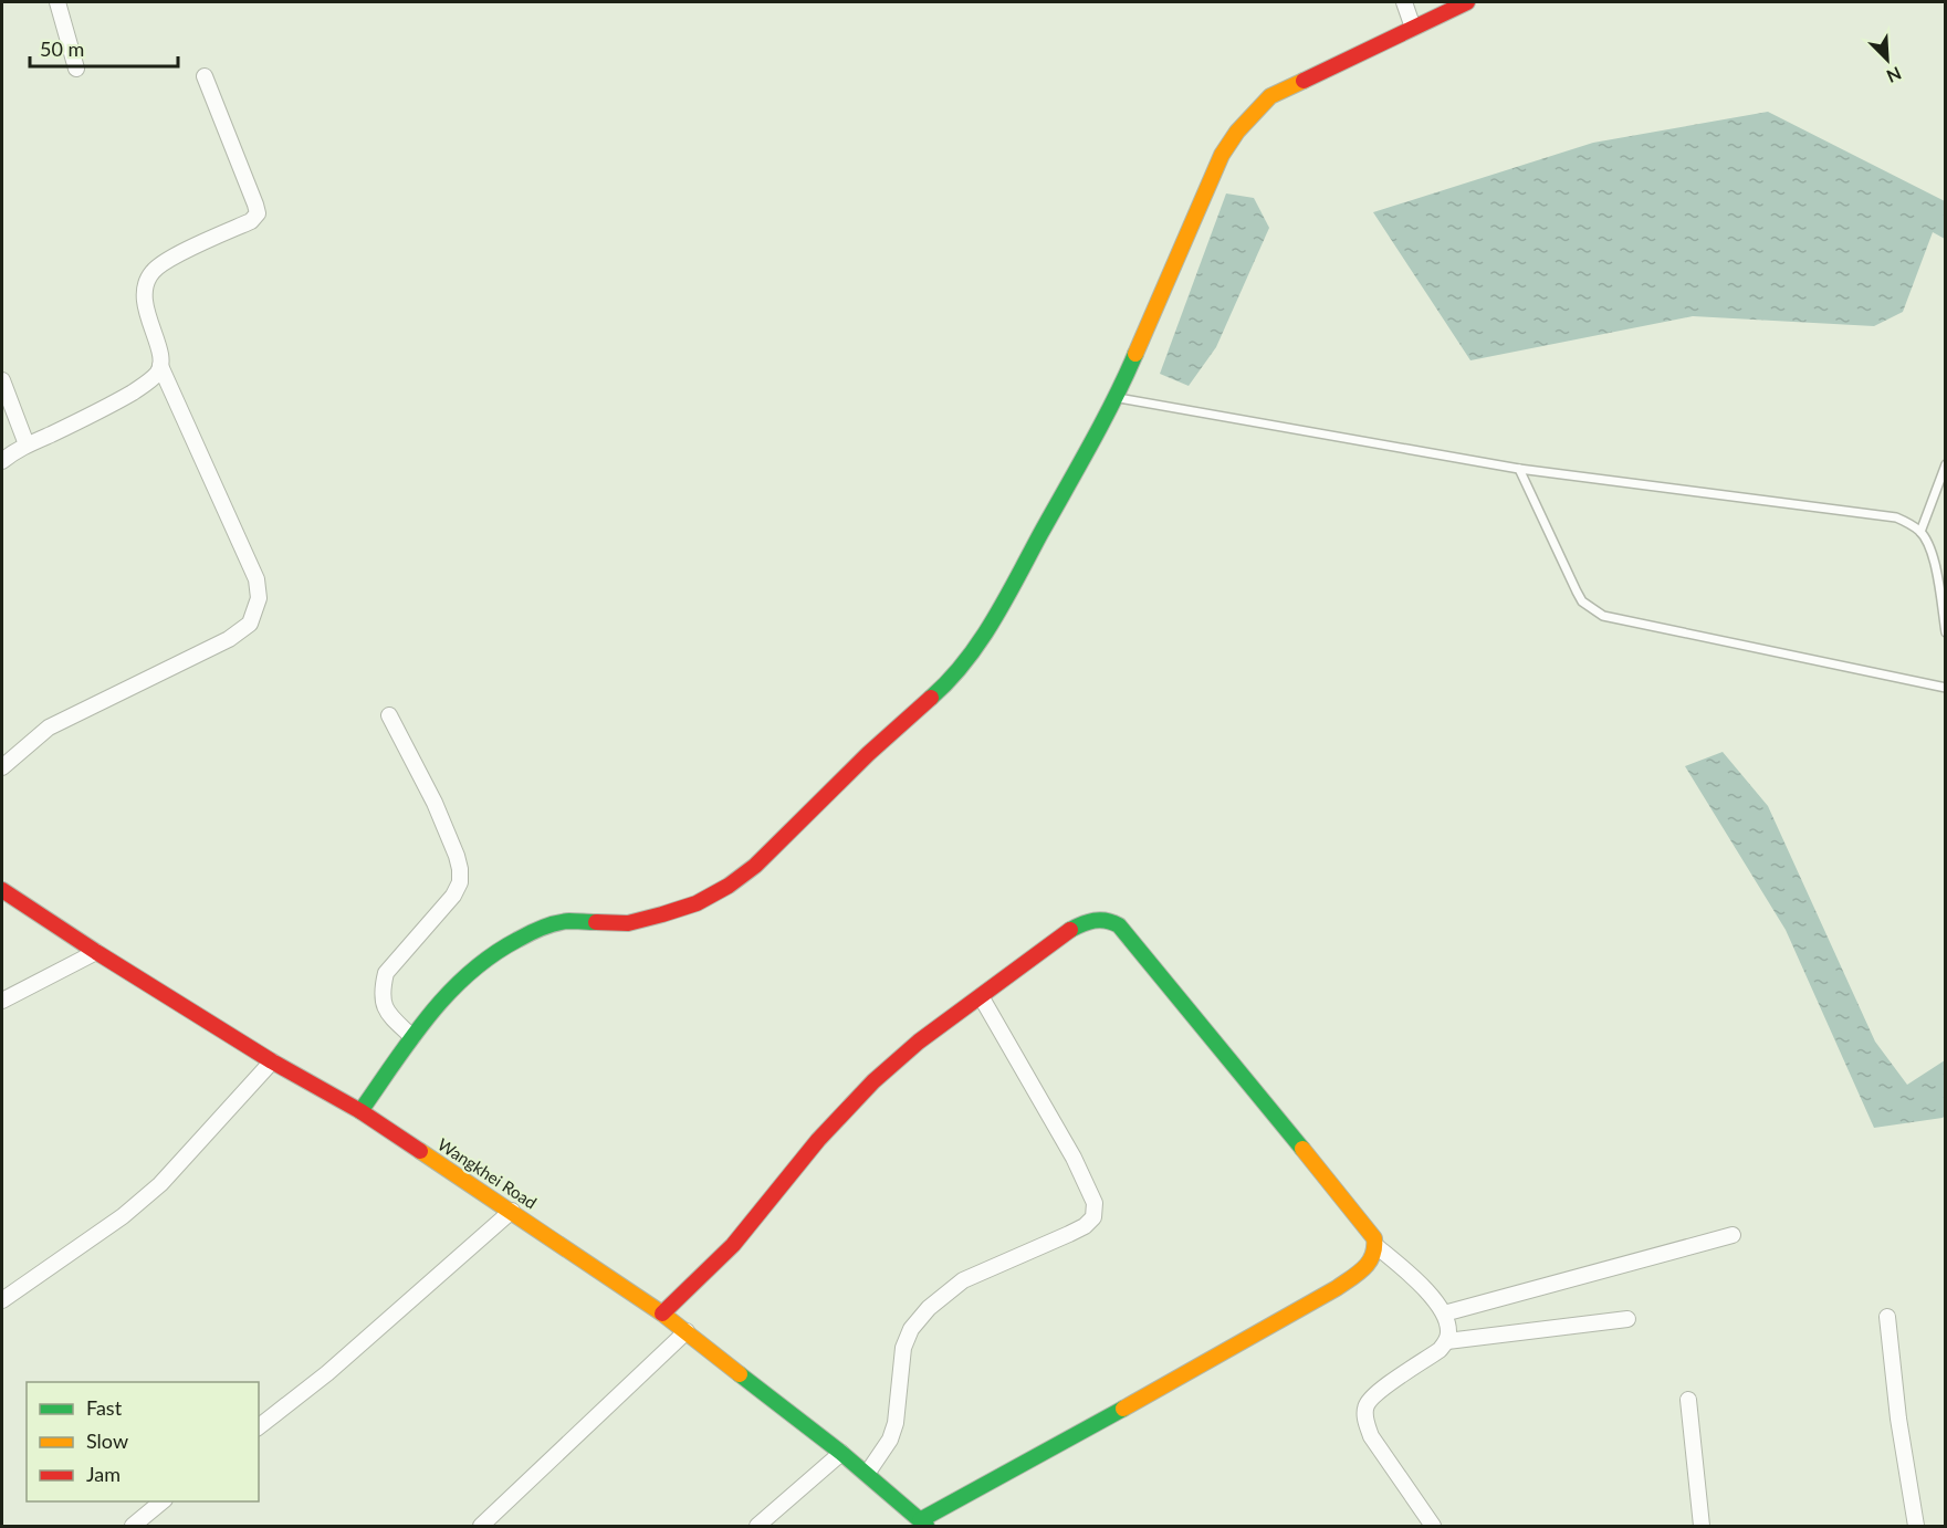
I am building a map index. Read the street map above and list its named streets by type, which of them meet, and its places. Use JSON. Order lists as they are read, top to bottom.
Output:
{
  "streets": {
    "street": ["Wangkhei Road"]
  },
  "legend": ["Fast", "Slow", "Jam"],
  "scale_bar": "50 m",
  "north": "bottom right"
}
